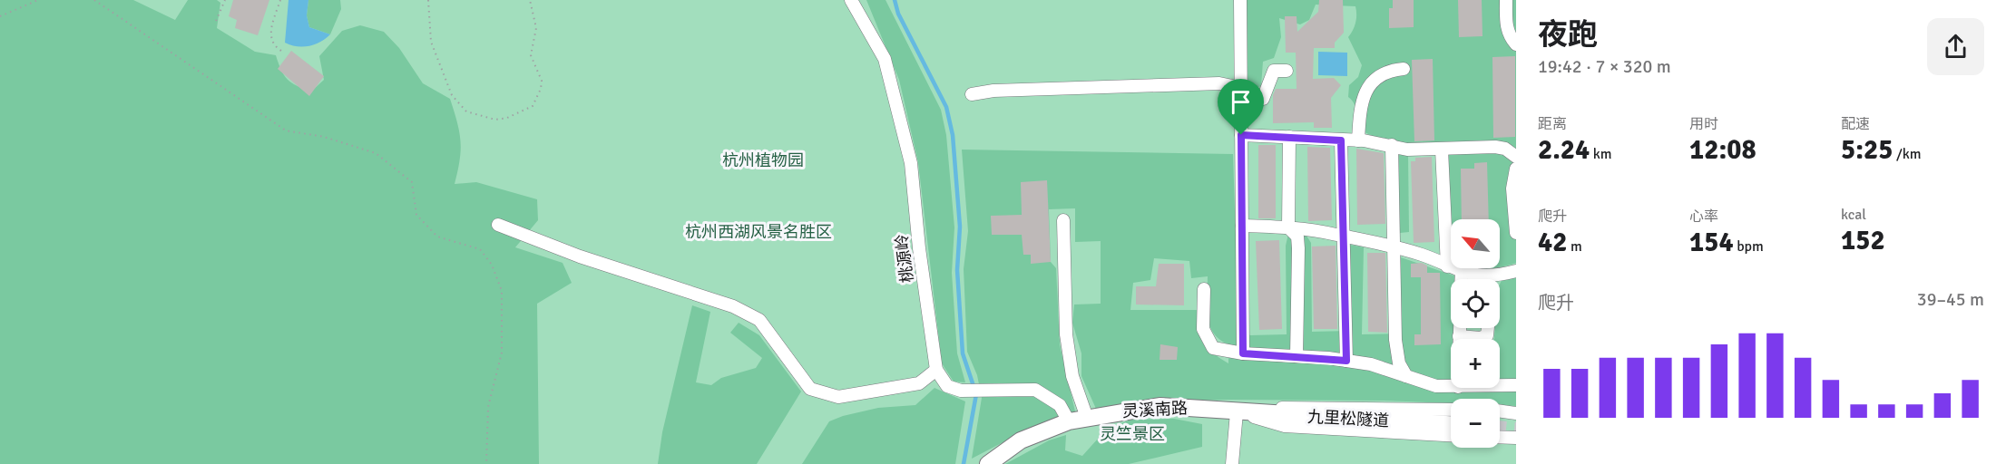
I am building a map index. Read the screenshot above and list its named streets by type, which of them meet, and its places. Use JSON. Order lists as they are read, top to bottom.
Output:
{
  "streets": {
    "main road": ["灵溪南路", "九里松隧道"],
    "street": ["桃源岭"]
  },
  "crossings": [
    ["灵溪南路", "九里松隧道"]
  ],
  "parks": ["杭州植物园", "杭州西湖风景名胜区", "灵竺景区"],
  "north": "top left",
  "page": {
    "heading": ["夜跑", "19:42 · 7 × 320 m"],
    "stats": [
      ["距离", "2.24 km"],
      ["用时", "12:08"],
      ["配速", "5:25 /km"],
      ["爬升", "42 m"],
      ["心率", "154 bpm"],
      ["kcal", "152"]
    ],
    "map_buttons": ["+", "−"],
    "chart": ["爬升", "39–45 m"]
  }
}
